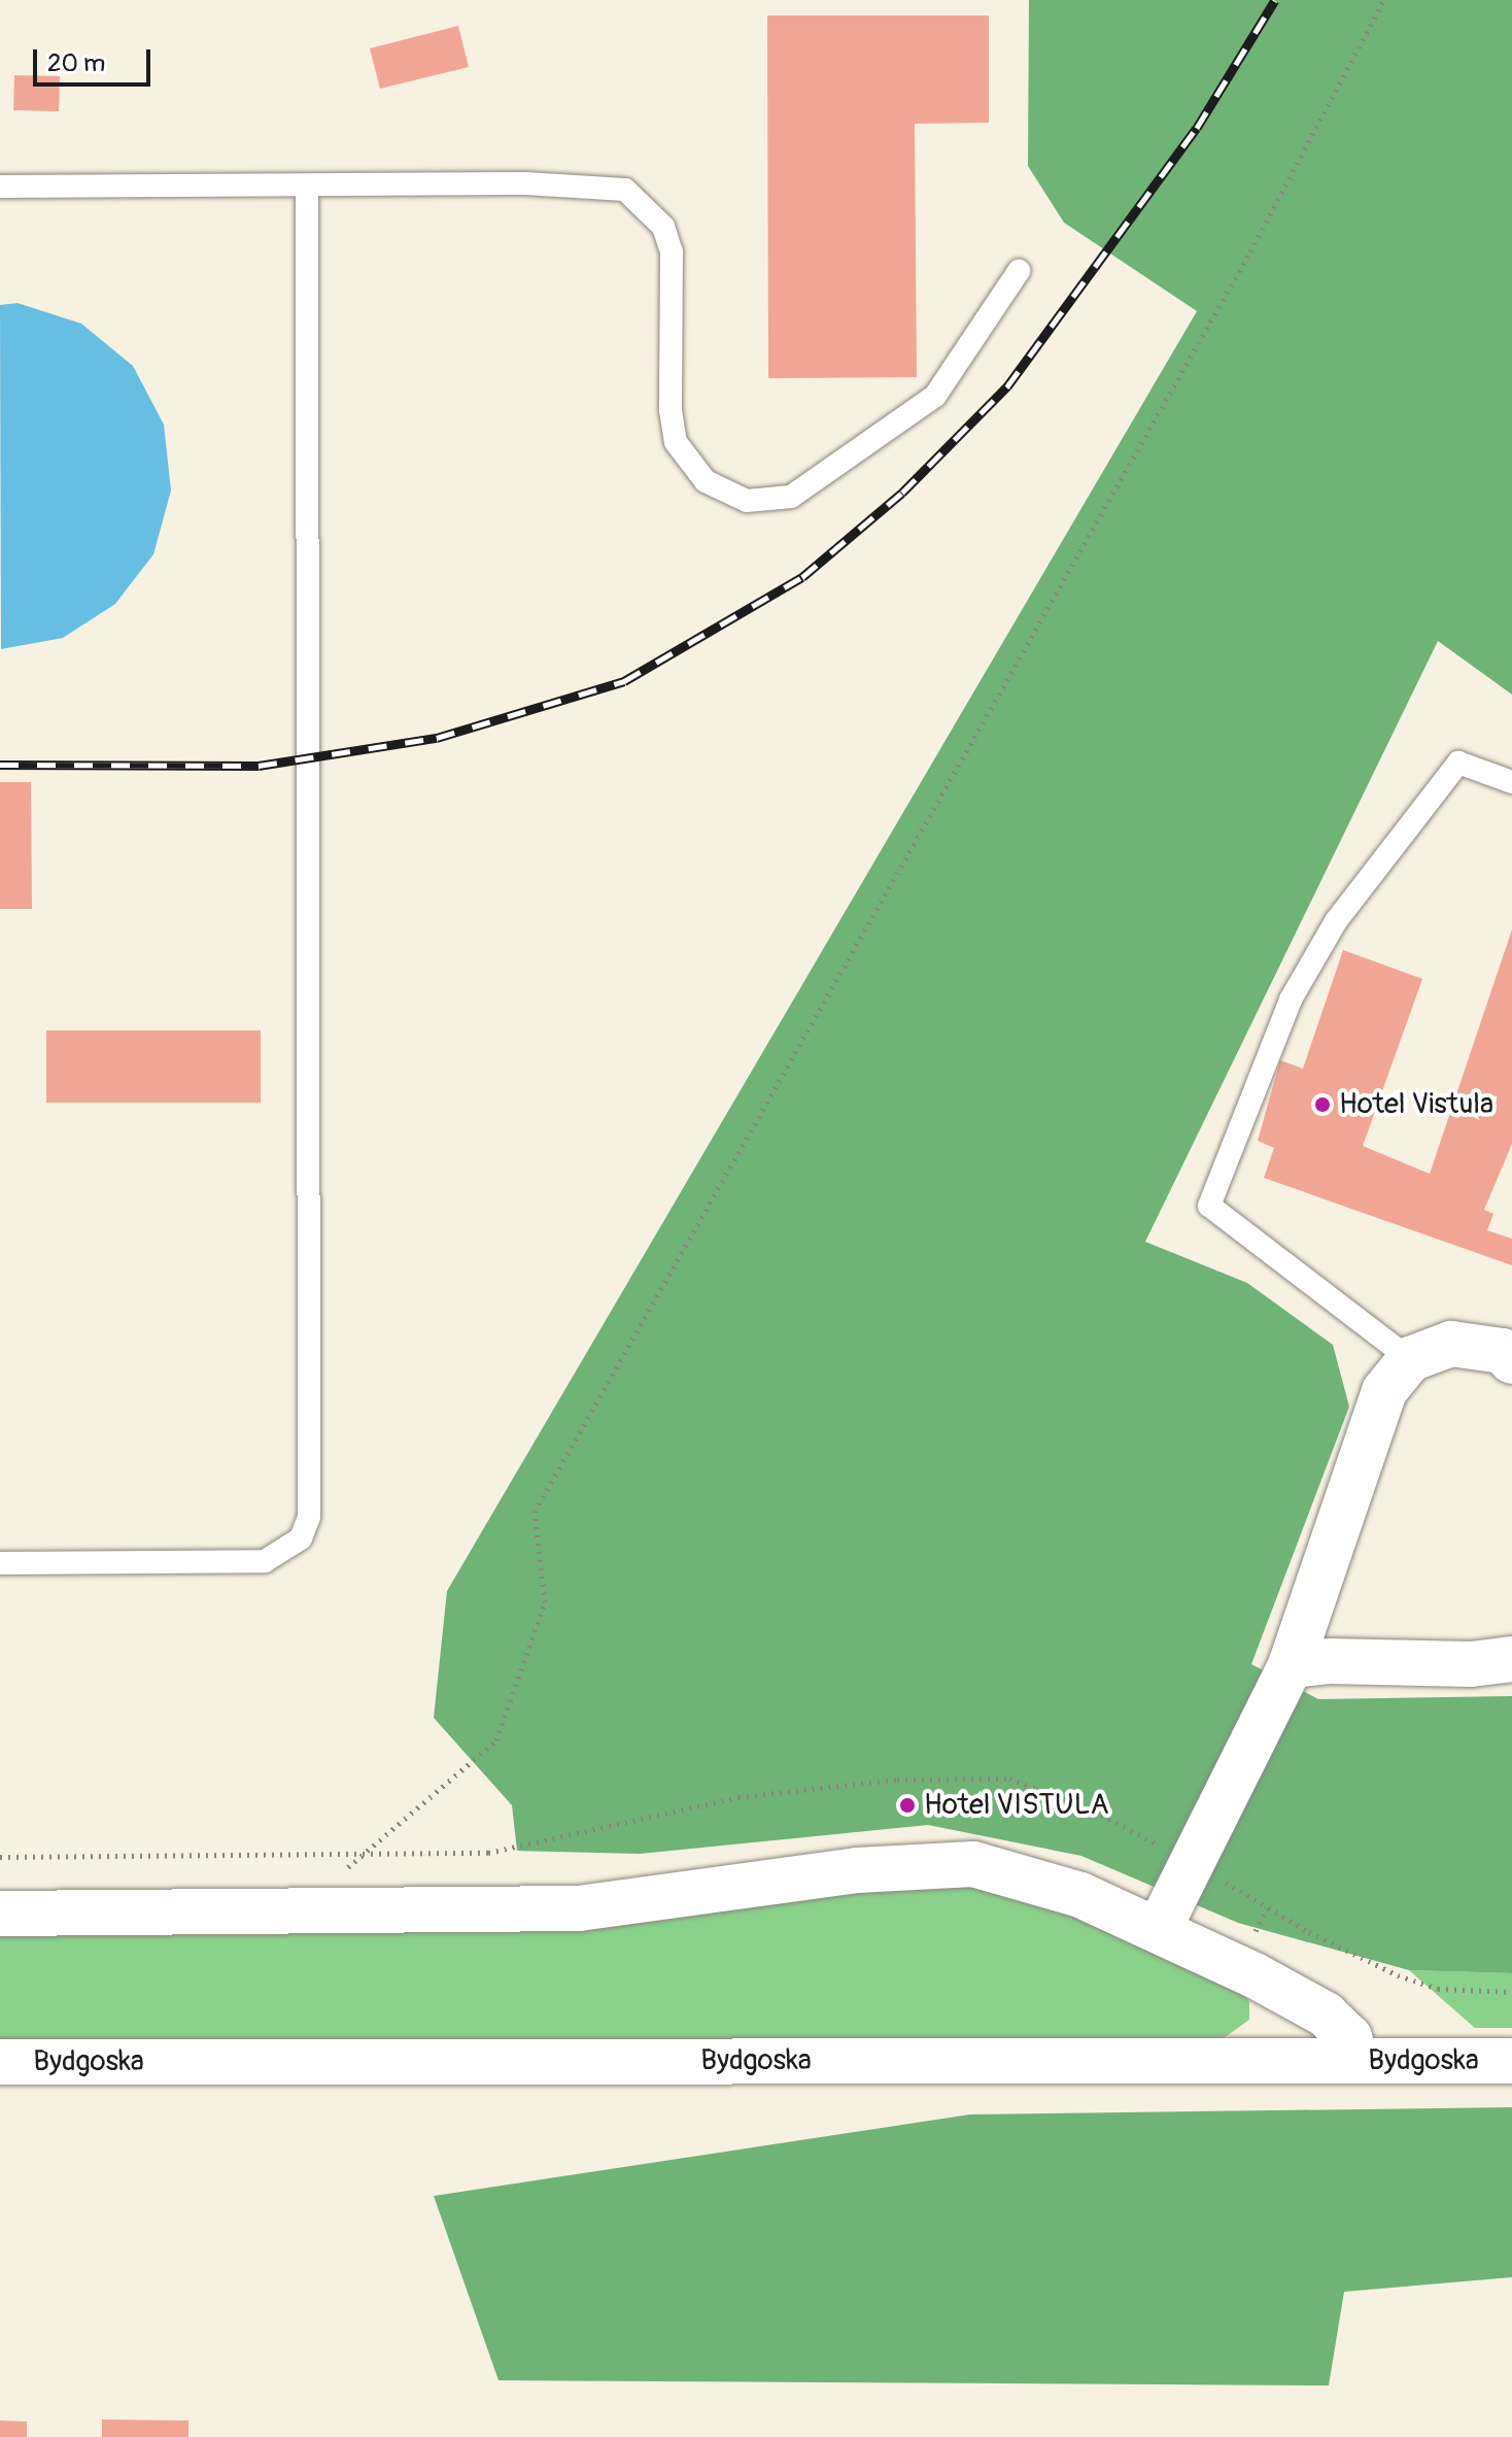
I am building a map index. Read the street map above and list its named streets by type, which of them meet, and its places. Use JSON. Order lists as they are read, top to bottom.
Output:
{
  "streets": {
    "street": ["Bydgoska"]
  },
  "places": ["Hotel Vistula", "Hotel VISTULA"],
  "scale_bar": "20 m"
}
